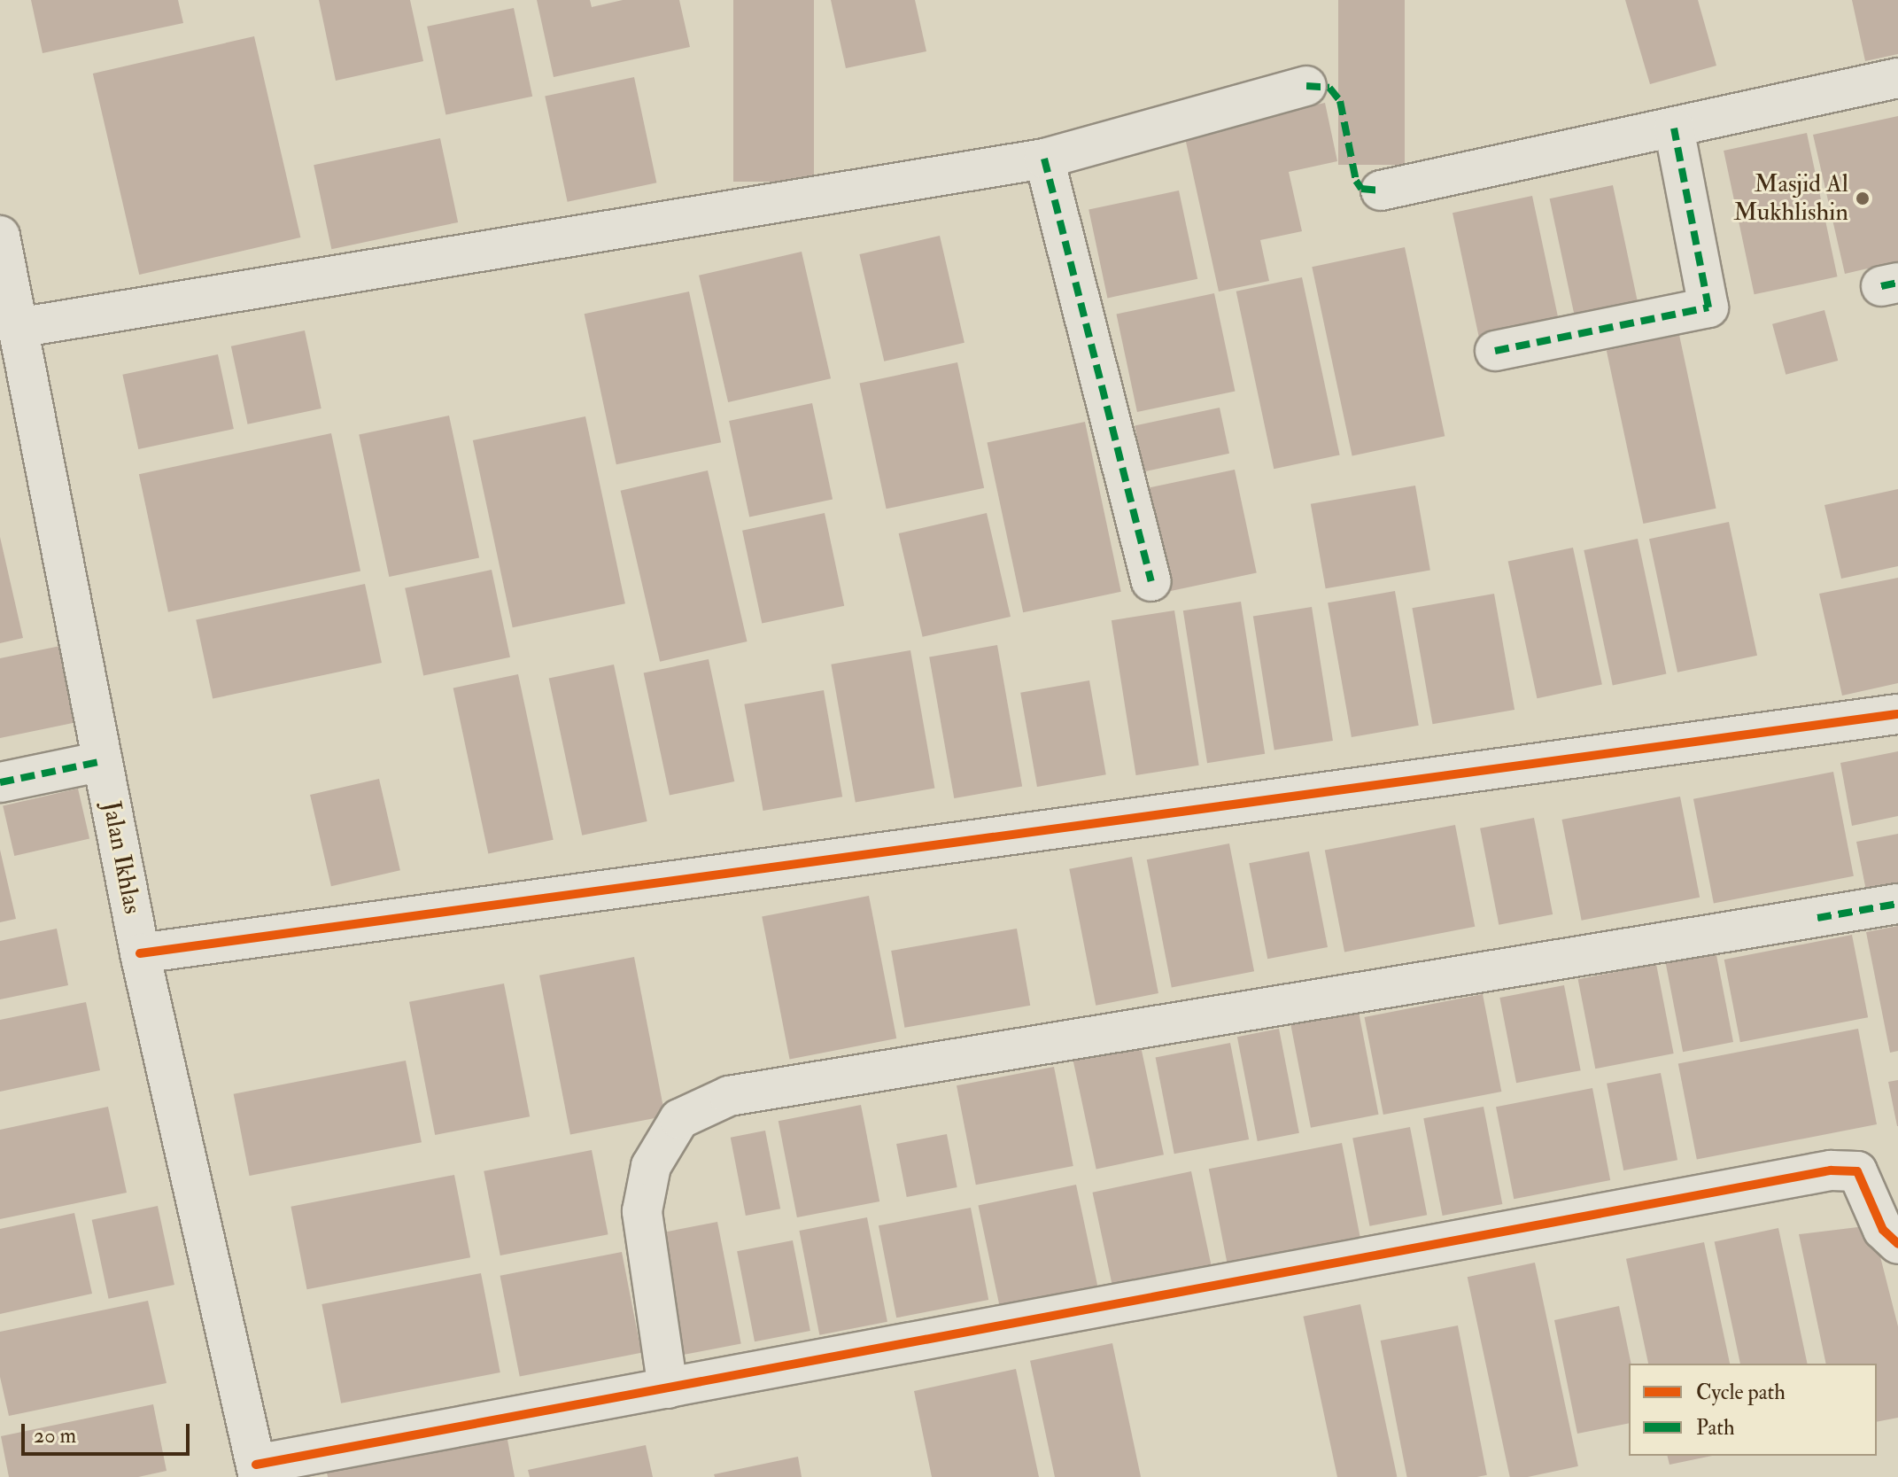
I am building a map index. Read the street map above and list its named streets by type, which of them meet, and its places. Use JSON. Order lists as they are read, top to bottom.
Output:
{
  "streets": {
    "street": ["Jalan Ikhlas"]
  },
  "places": ["Masjid Al Mukhlishin"],
  "legend": ["Cycle path", "Path"],
  "scale_bar": "20 m"
}
